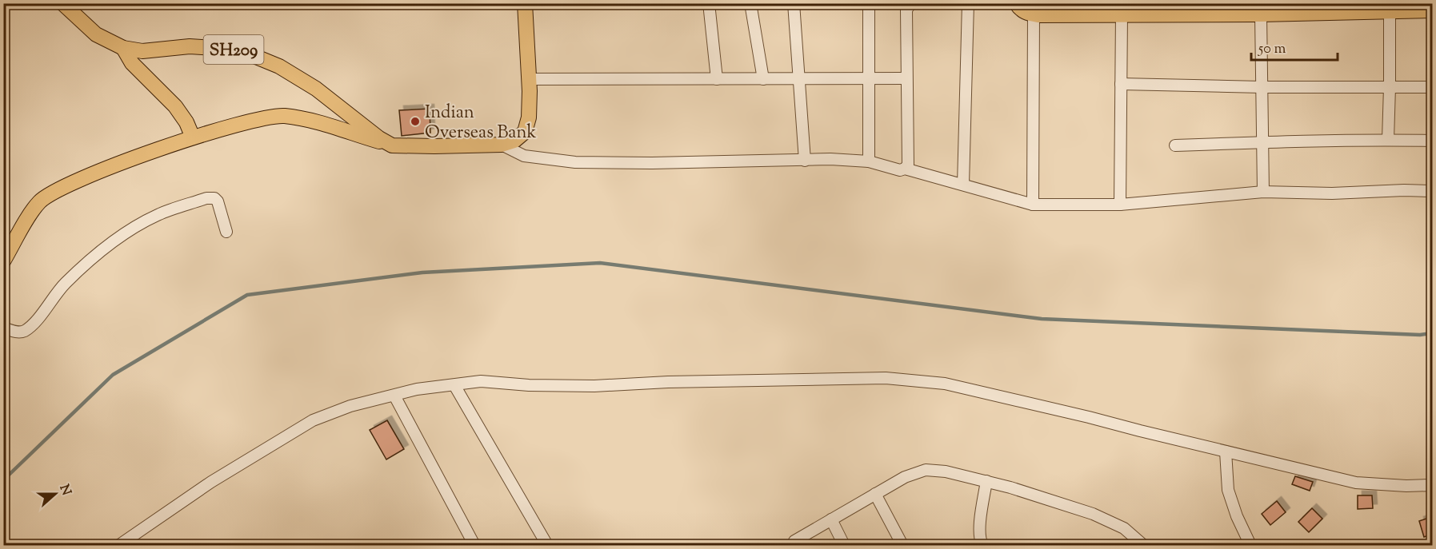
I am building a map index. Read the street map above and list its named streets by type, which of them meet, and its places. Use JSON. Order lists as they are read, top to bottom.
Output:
{
  "streets": {
    "main road": ["SH209"]
  },
  "places": ["Indian Overseas Bank"],
  "scale_bar": "50 m",
  "north": "right"
}
